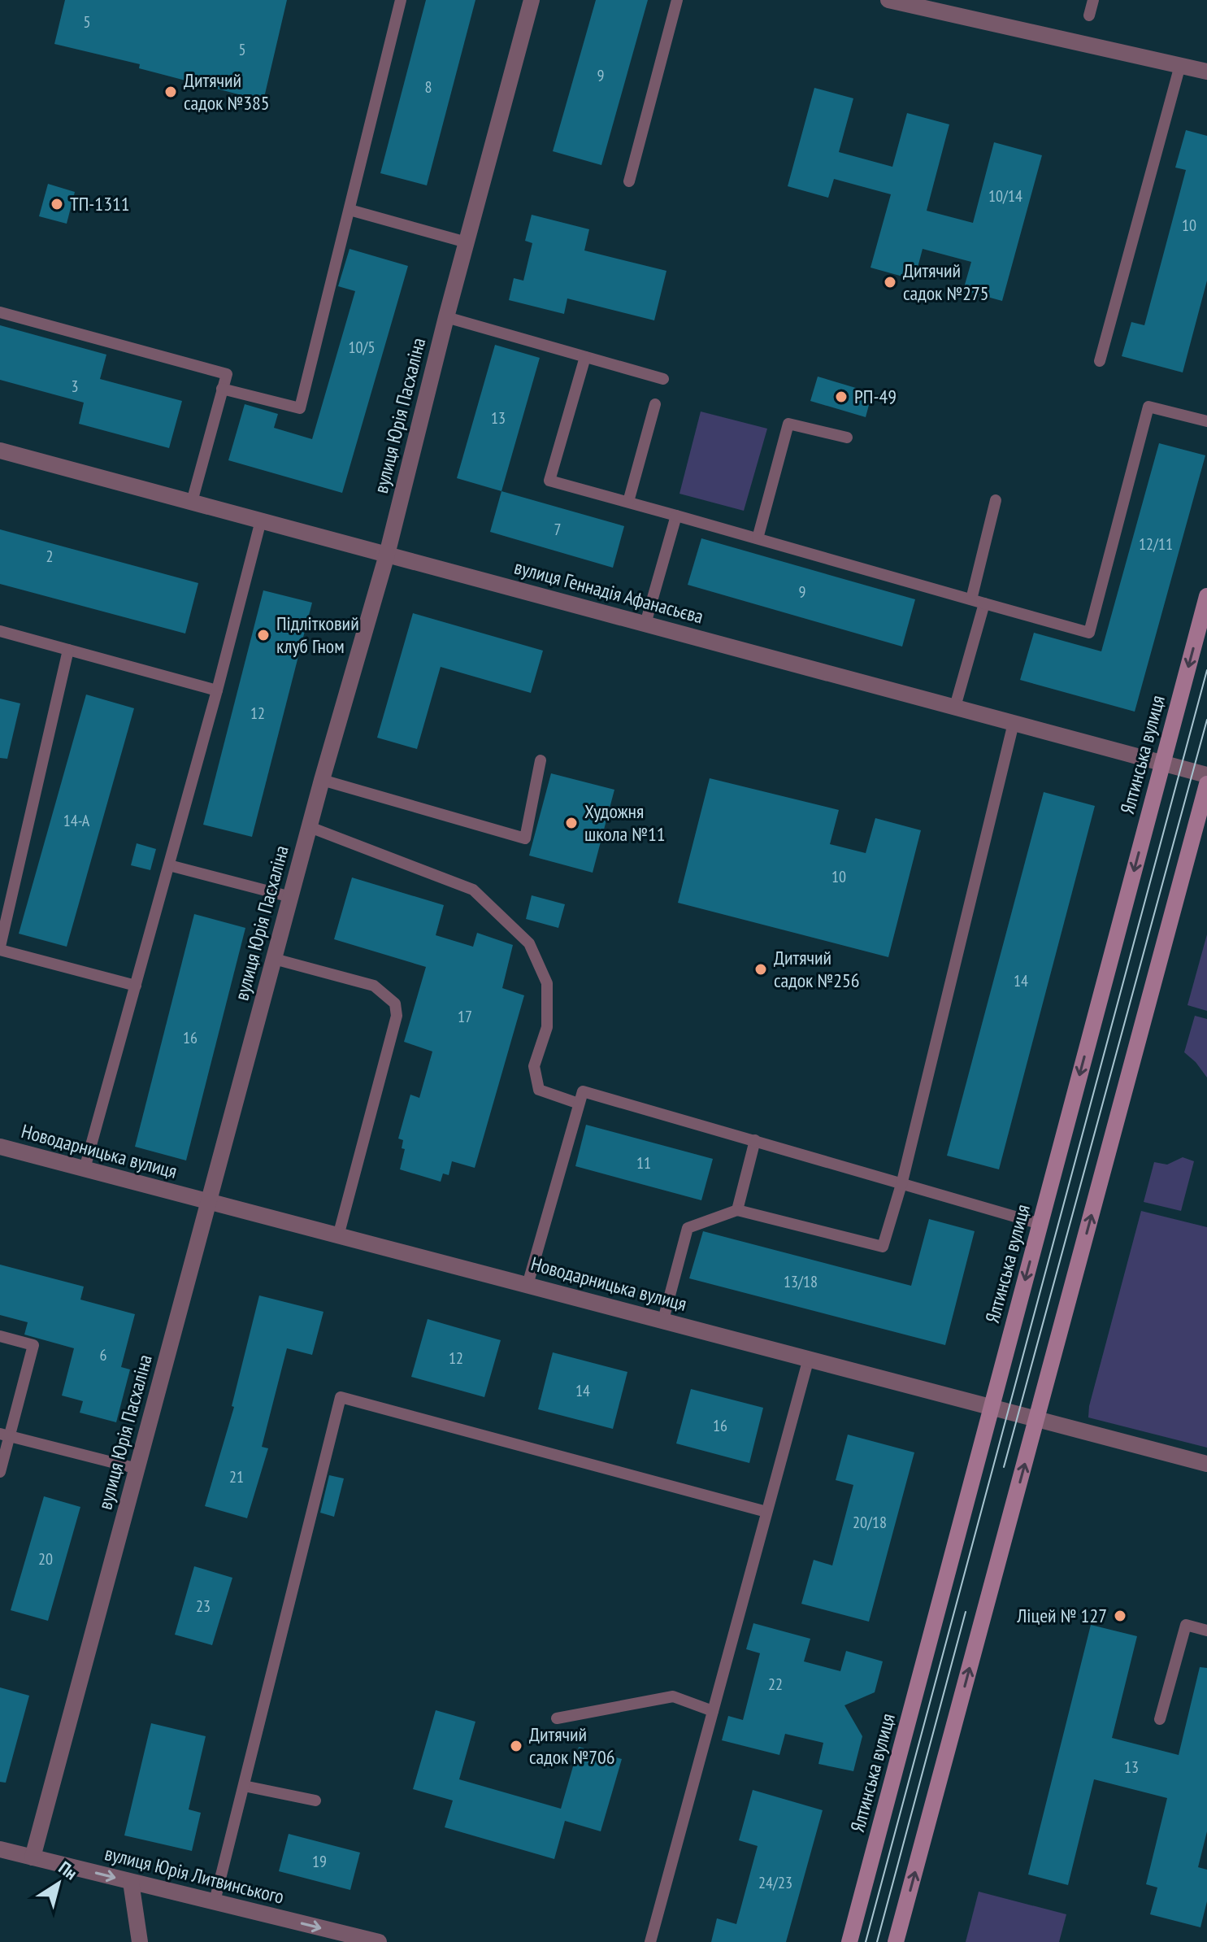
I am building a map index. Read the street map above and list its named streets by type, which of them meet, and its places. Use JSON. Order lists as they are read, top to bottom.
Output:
{
  "streets": {
    "street": [
      "вулиця Юрія Пасхаліна",
      "вулиця Геннадія Афанасьєва",
      "Ялтинська вулиця",
      "Новодарницька вулиця",
      "вулиця Юрія Литвинського"
    ]
  },
  "crossings": [
    ["вулиця Юрія Пасхаліна", "вулиця Геннадія Афанасьєва"],
    ["вулиця Юрія Пасхаліна", "Новодарницька вулиця"],
    ["вулиця Юрія Пасхаліна", "вулиця Юрія Литвинського"],
    ["вулиця Геннадія Афанасьєва", "Ялтинська вулиця"],
    ["Ялтинська вулиця", "Новодарницька вулиця"]
  ],
  "one_way": ["вулиця Юрія Литвинського"],
  "places": [
    "Дитячий садок №385",
    "ТП-1311",
    "Дитячий садок №275",
    "РП-49",
    "Підлітковий клуб Гном",
    "Художня школа №11",
    "Дитячий садок №256",
    "Ліцей № 127",
    "Дитячий садок №706"
  ],
  "house_numbers": [
    "5",
    "5",
    "9",
    "8",
    "10/14",
    "10",
    "10/5",
    "3",
    "13",
    "7",
    "12/11",
    "2",
    "9",
    "12",
    "14-А",
    "10",
    "14",
    "17",
    "16",
    "11",
    "13/18",
    "6",
    "12",
    "14",
    "16",
    "21",
    "20/18",
    "20",
    "23",
    "22",
    "13",
    "19",
    "24/23"
  ],
  "north": "top right"
}
